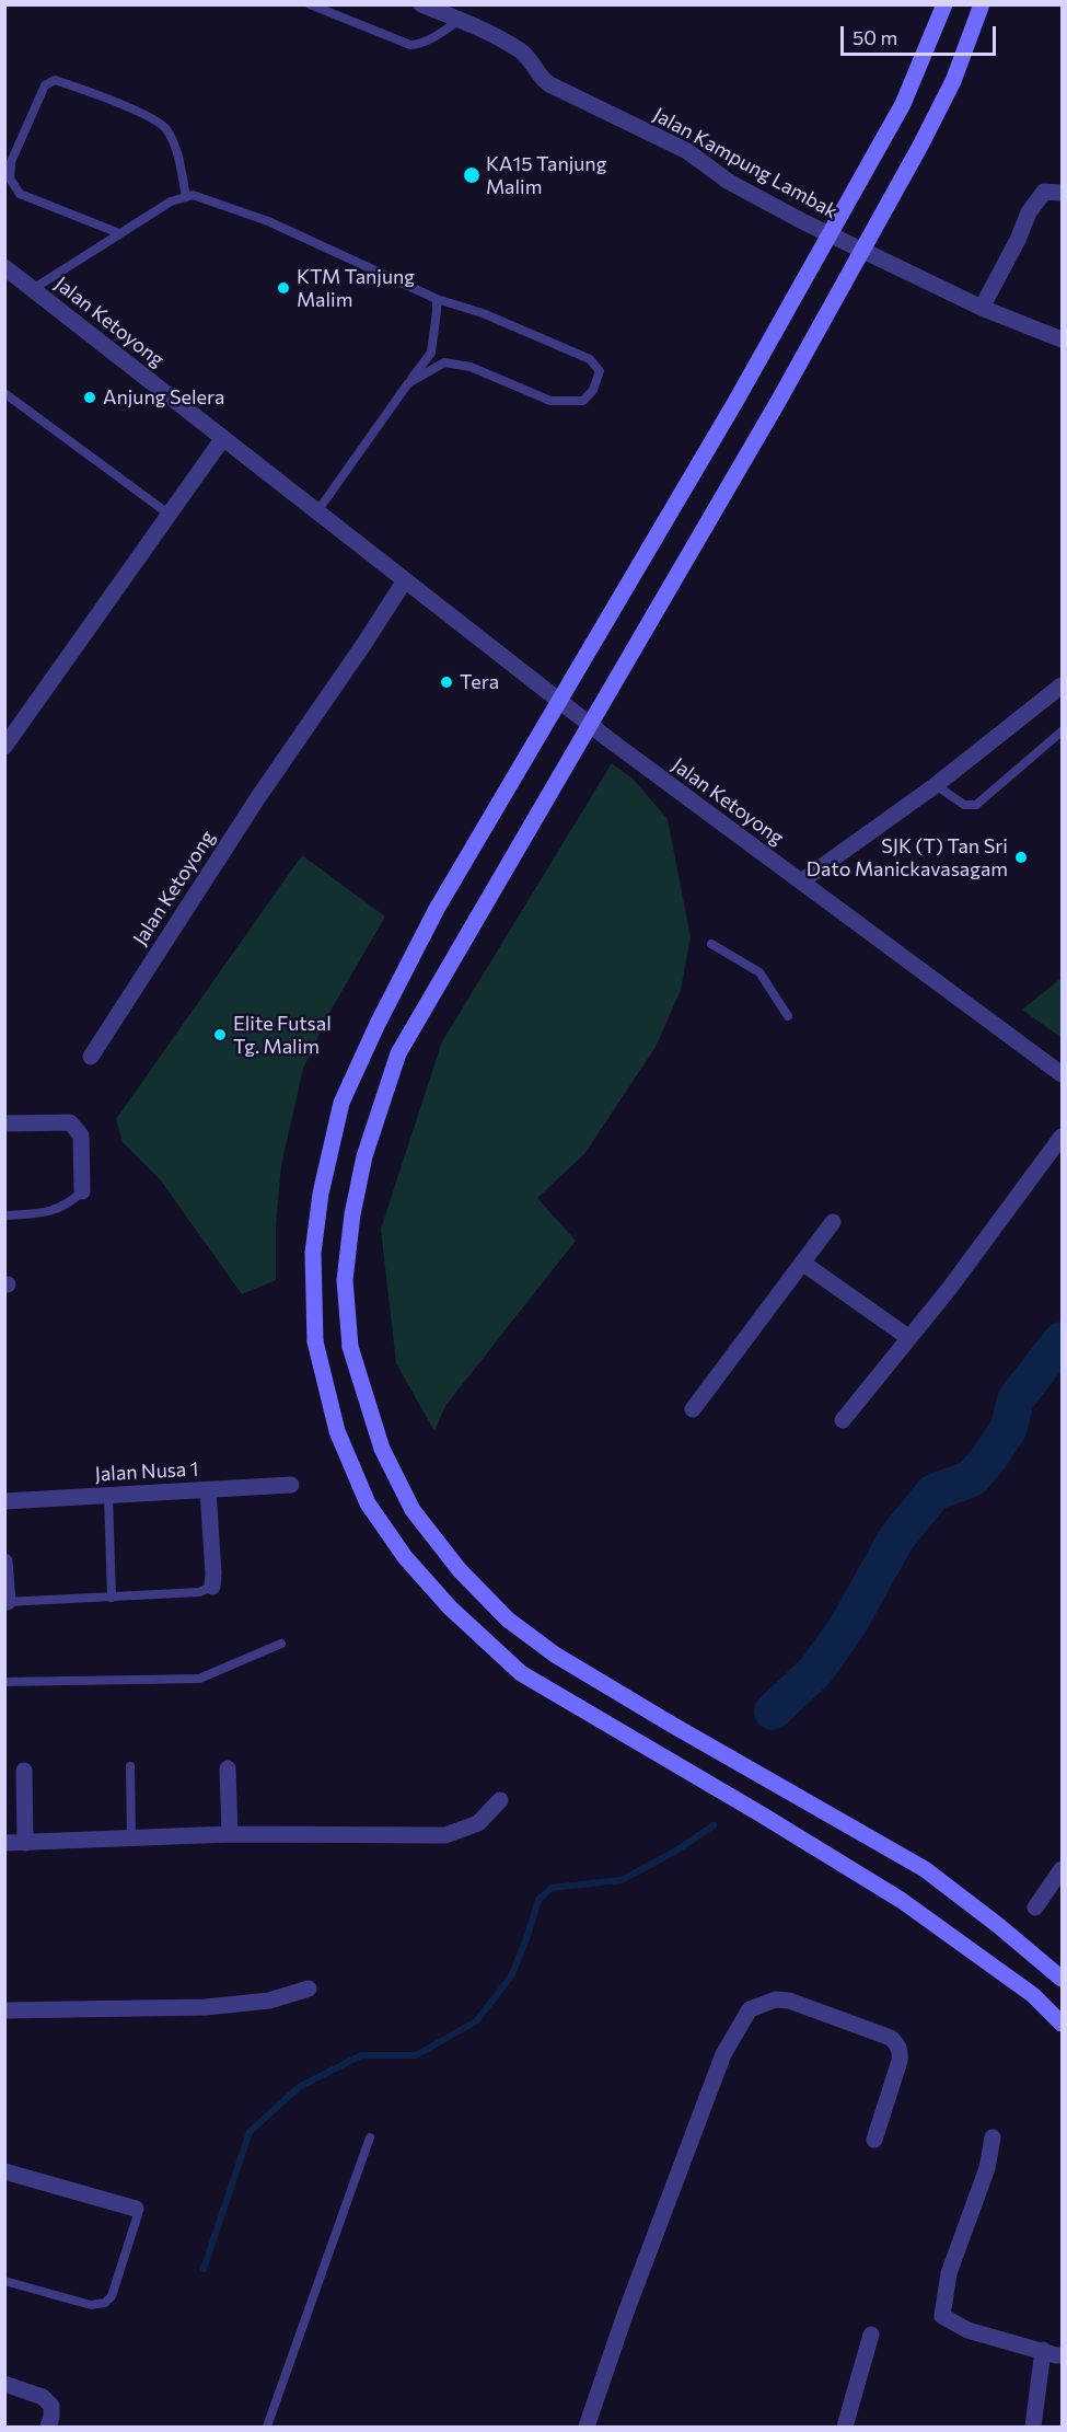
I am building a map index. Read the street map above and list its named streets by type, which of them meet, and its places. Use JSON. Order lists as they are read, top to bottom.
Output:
{
  "streets": {
    "street": ["Jalan Kampung Lambak", "Jalan Ketoyong", "Jalan Nusa 1"]
  },
  "places": [
    "KA15 Tanjung Malim",
    "KTM Tanjung Malim",
    "Anjung Selera",
    "Tera",
    "SJK (T) Tan Sri Dato Manickavasagam",
    "Elite Futsal Tg. Malim"
  ],
  "scale_bar": "50 m"
}
